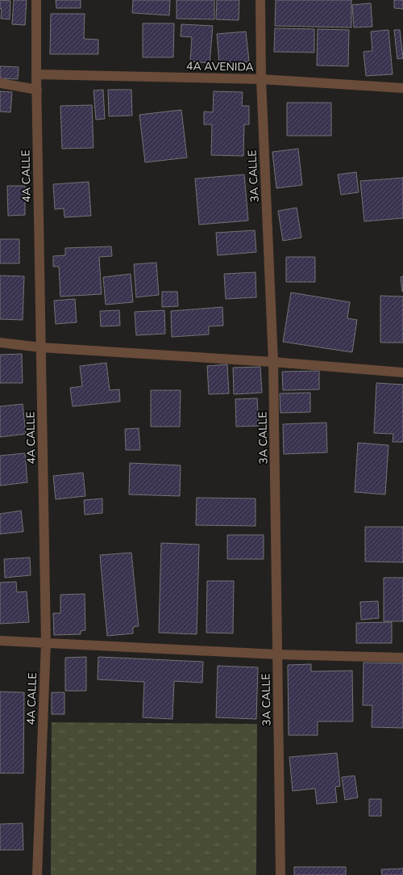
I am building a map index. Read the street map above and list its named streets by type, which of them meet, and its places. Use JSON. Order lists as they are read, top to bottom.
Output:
{
  "streets": {
    "street": ["4A AVENIDA", "4A CALLE", "3A CALLE"]
  },
  "crossings": [
    ["4A AVENIDA", "4A CALLE"],
    ["4A AVENIDA", "3A CALLE"]
  ]
}
